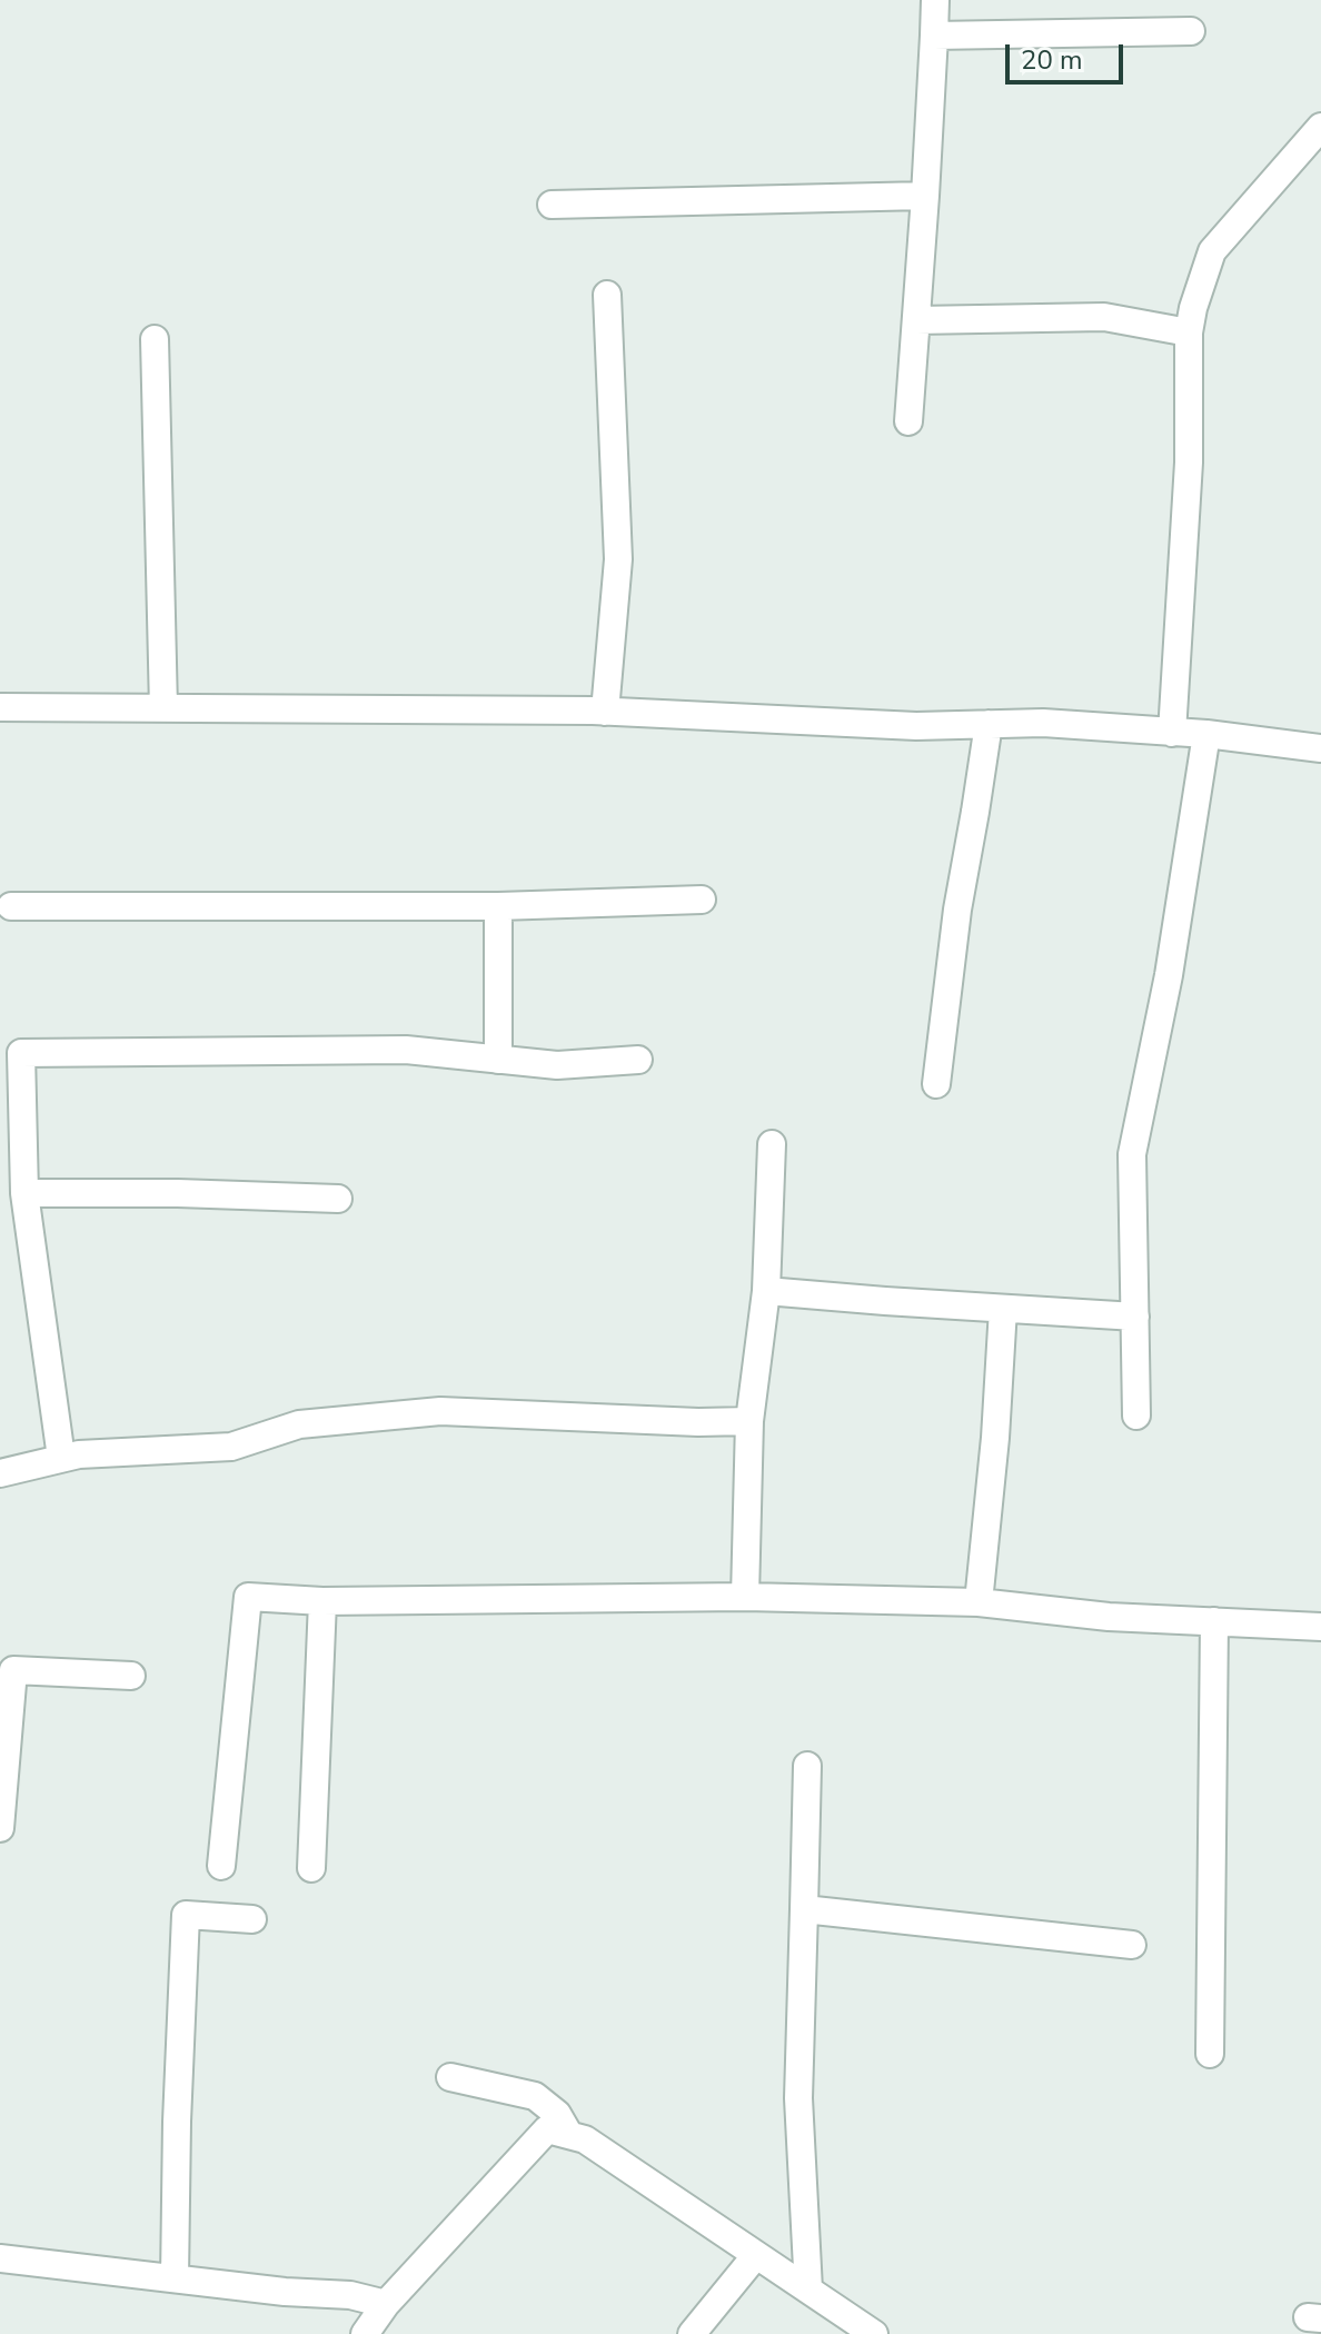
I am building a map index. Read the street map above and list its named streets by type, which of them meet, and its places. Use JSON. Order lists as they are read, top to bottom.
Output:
{
  "scale_bar": "20 m"
}
